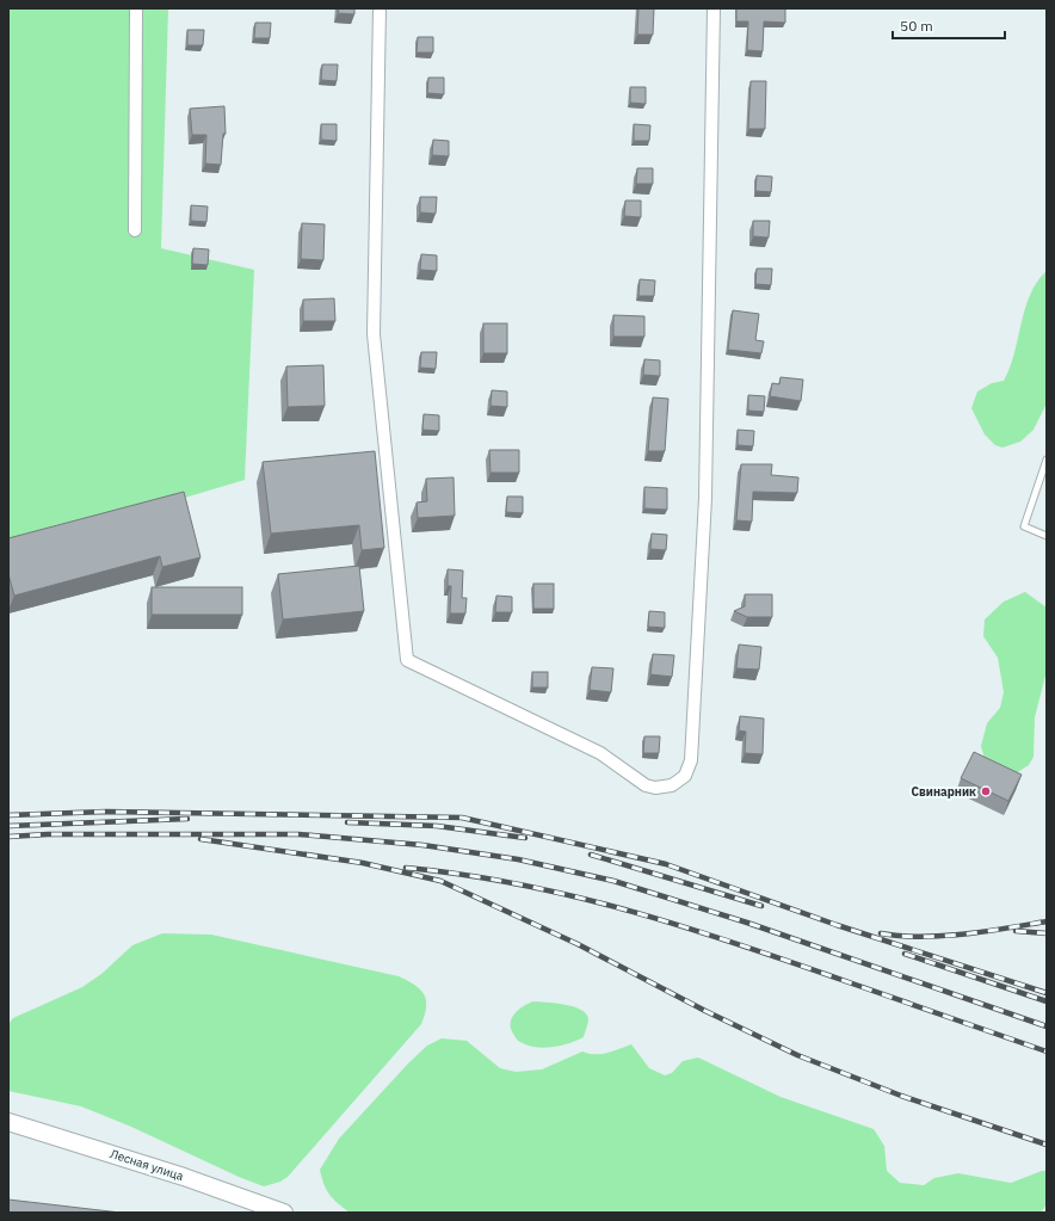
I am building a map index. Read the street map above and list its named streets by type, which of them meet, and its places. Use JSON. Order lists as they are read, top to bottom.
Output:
{
  "streets": {
    "street": ["Лесная улица"]
  },
  "places": ["Свинарник"],
  "scale_bar": "50 m"
}
